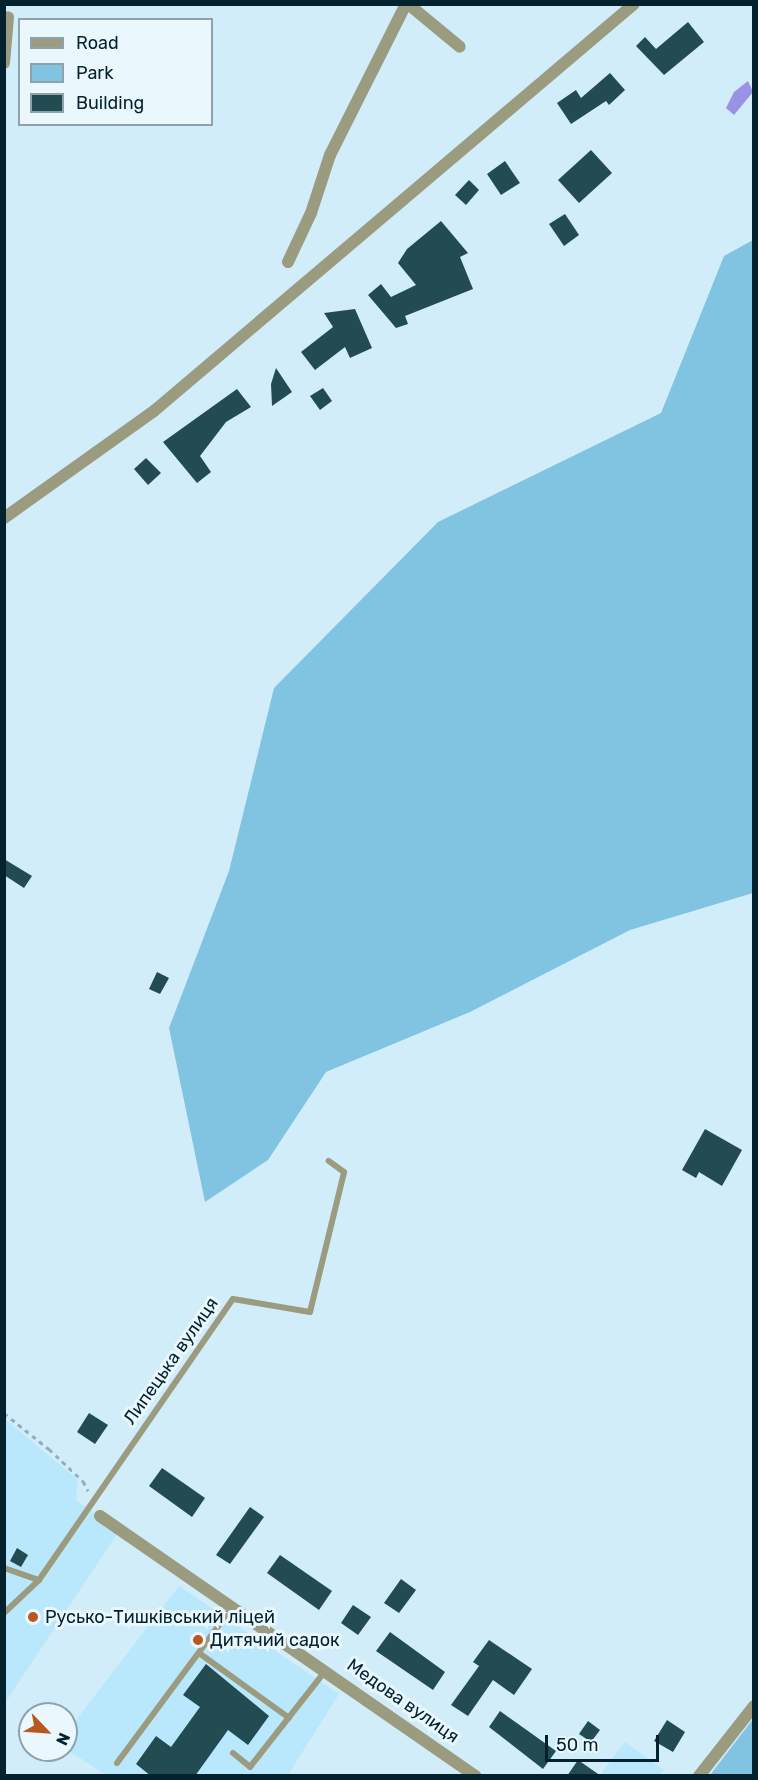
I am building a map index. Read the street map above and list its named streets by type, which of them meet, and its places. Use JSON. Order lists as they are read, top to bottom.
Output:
{
  "streets": {
    "street": ["Медова вулиця"],
    "lane": ["Липецька вулиця"]
  },
  "places": ["Русько-Тишківський ліцей", "Дитячий садок"],
  "legend": ["Road", "Park", "Building"],
  "scale_bar": "50 m",
  "north": "bottom right"
}
